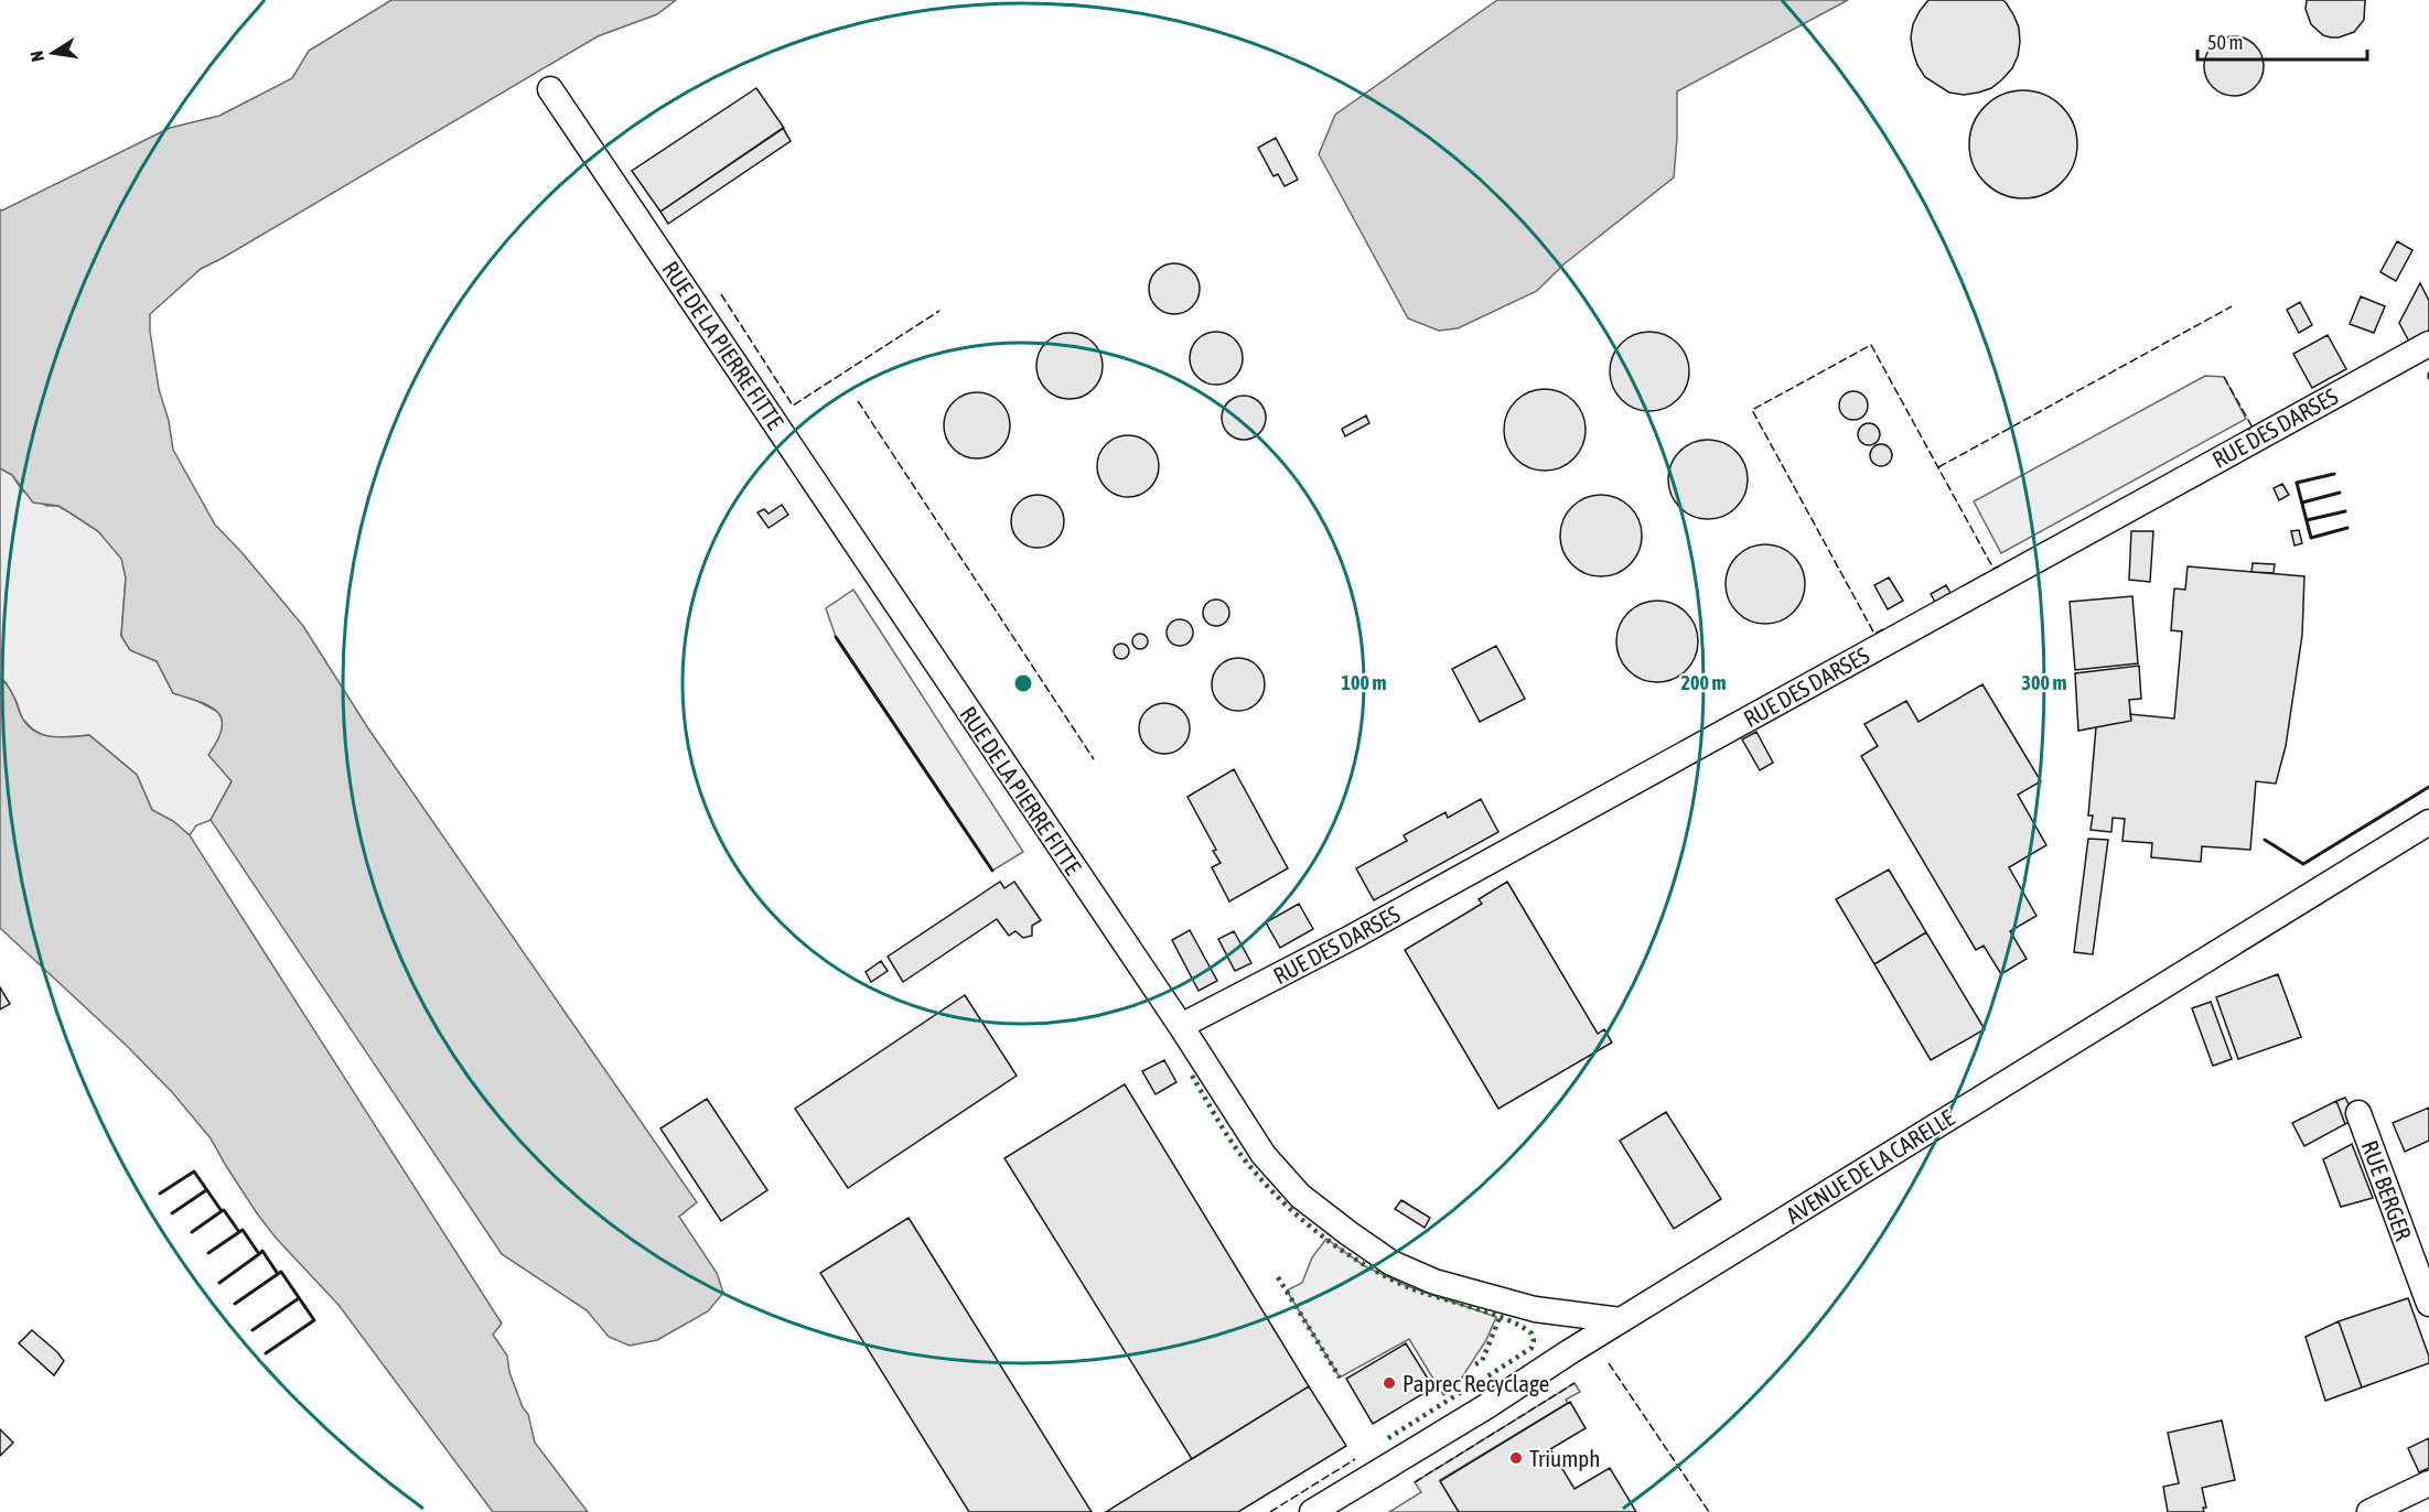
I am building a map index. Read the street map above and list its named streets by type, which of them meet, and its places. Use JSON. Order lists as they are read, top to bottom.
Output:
{
  "streets": {
    "street": [
      "RUE DE LA PIERRE FITTE",
      "RUE DES DARSES",
      "AVENUE DE LA CARELLE",
      "RUE BERGER"
    ]
  },
  "crossings": [
    ["RUE DE LA PIERRE FITTE", "RUE DES DARSES"],
    ["RUE DE LA PIERRE FITTE", "AVENUE DE LA CARELLE"]
  ],
  "places": ["Paprec Recyclage", "Triumph"],
  "scale_bar": "50 m",
  "north": "left",
  "rings": ["100 m", "200 m", "300 m"]
}
